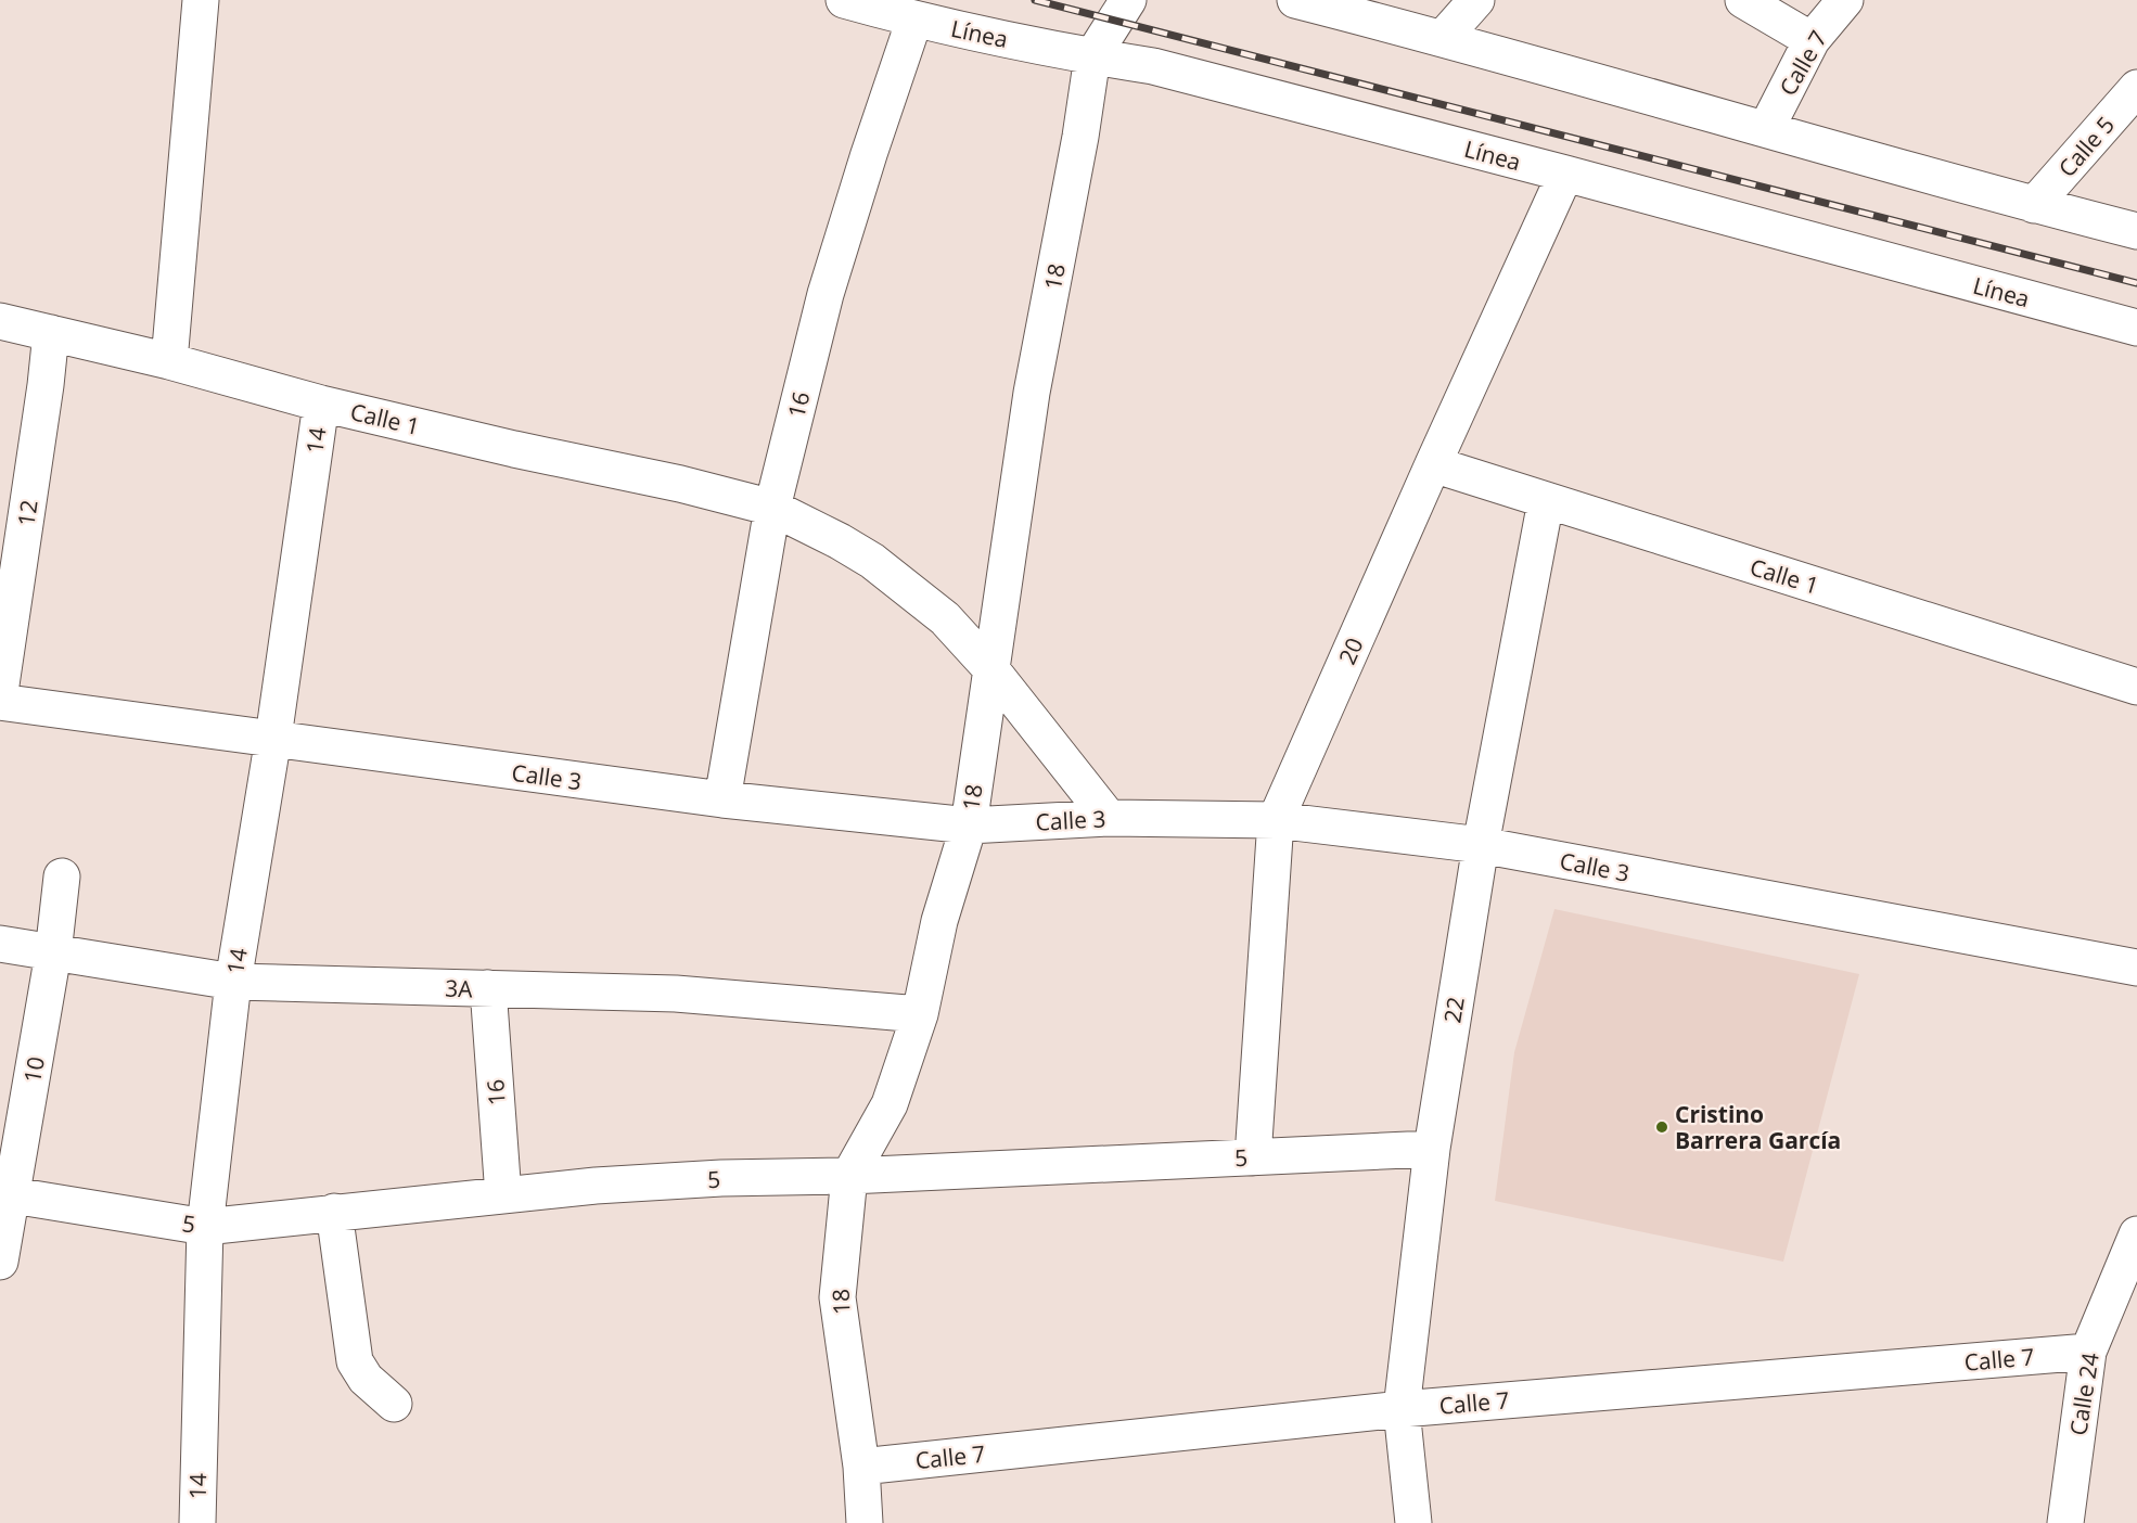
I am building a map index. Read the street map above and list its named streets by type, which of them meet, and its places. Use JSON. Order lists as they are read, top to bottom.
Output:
{
  "streets": {
    "street": [
      "Línea",
      "Calle 7",
      "Calle 5",
      "18",
      "16",
      "Calle 1",
      "14",
      "12",
      "20",
      "Calle 3",
      "3A",
      "22",
      "10",
      "5",
      "Calle 24"
    ]
  },
  "crossings": [
    ["Línea", "18"],
    ["Línea", "16"],
    ["Línea", "20"],
    ["Calle 7", "18"],
    ["Calle 7", "22"],
    ["Calle 7", "Calle 24"],
    ["18", "Calle 1"],
    ["18", "Calle 3"],
    ["18", "3A"],
    ["18", "5"],
    ["16", "Calle 1"],
    ["16", "Calle 3"],
    ["16", "3A"],
    ["16", "5"],
    ["Calle 1", "14"],
    ["Calle 1", "12"],
    ["Calle 1", "20"],
    ["Calle 1", "Calle 3"],
    ["Calle 1", "22"],
    ["14", "Calle 3"],
    ["14", "3A"],
    ["14", "5"],
    ["20", "Calle 3"],
    ["20", "5"],
    ["Calle 3", "22"],
    ["3A", "10"],
    ["22", "5"],
    ["10", "5"]
  ],
  "places": ["Cristino Barrera García"]
}
